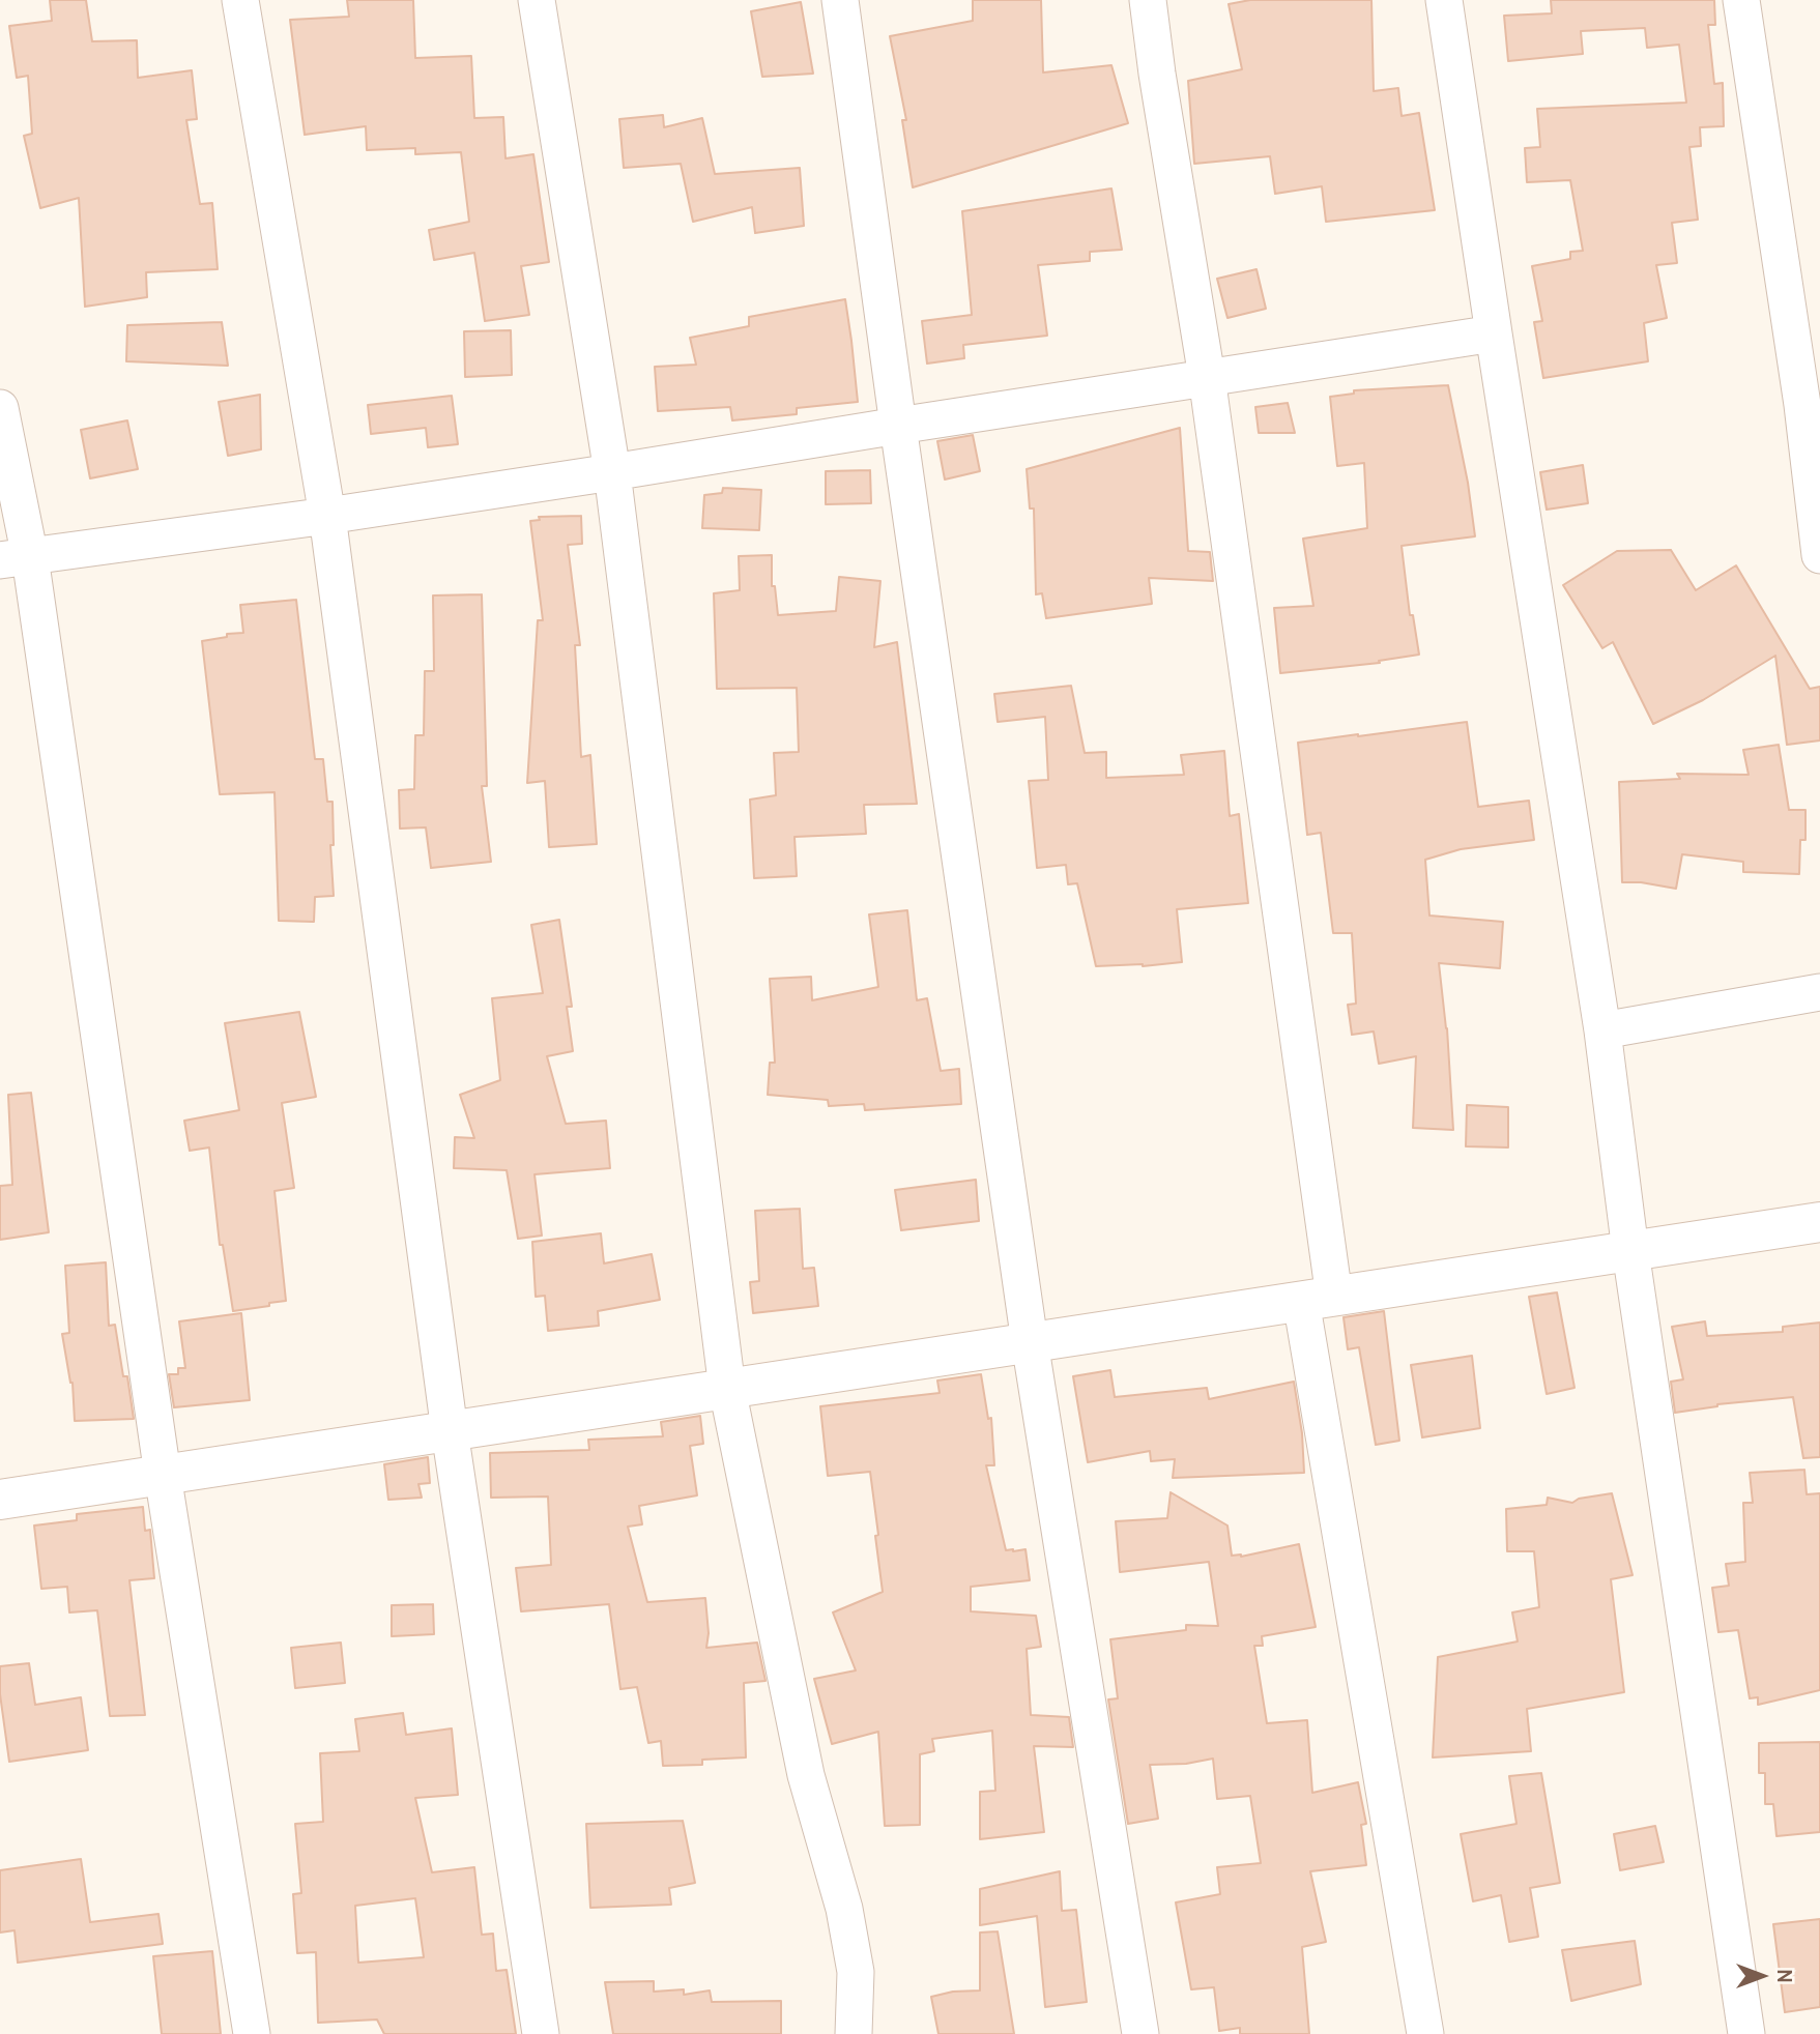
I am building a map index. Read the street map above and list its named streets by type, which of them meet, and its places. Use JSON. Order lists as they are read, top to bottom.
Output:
{
  "north": "right"
}
